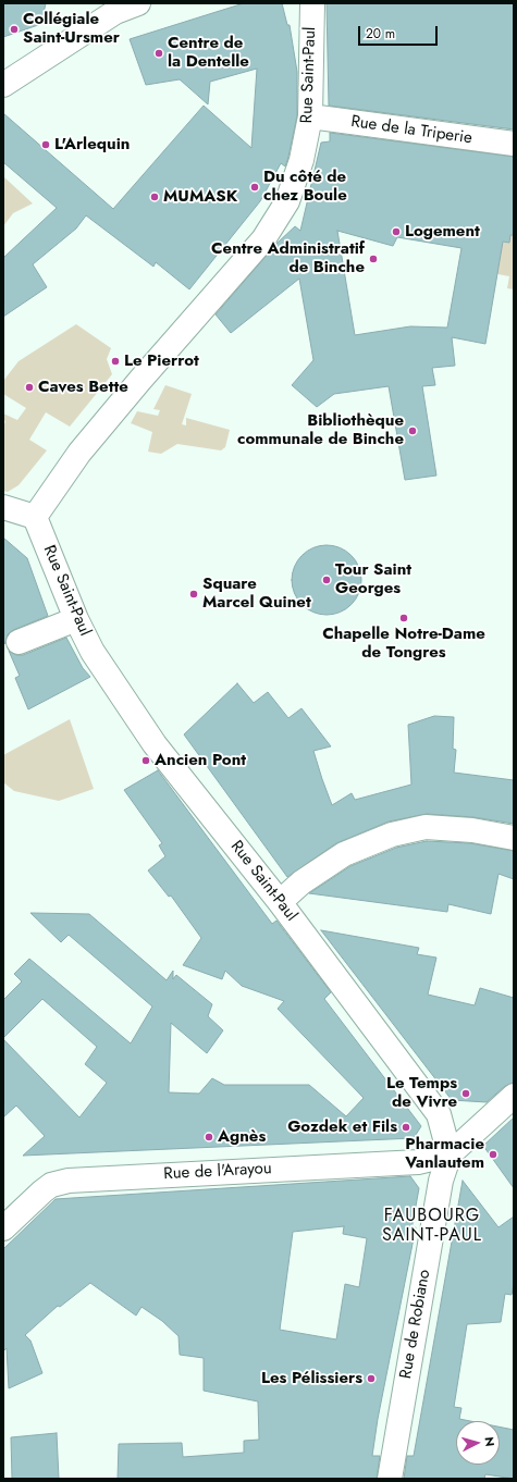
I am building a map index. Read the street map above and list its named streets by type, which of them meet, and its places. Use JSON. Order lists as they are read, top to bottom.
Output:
{
  "streets": {
    "street": [
      "Rue Saint-Paul",
      "Rue de la Triperie",
      "Rue de l'Arayou",
      "Rue de Robiano"
    ]
  },
  "crossings": [
    ["Rue Saint-Paul", "Rue de la Triperie"],
    ["Rue Saint-Paul", "Rue de l'Arayou"],
    ["Rue Saint-Paul", "Rue de Robiano"],
    ["Rue de l'Arayou", "Rue de Robiano"]
  ],
  "districts": ["FAUBOURG SAINT-PAUL"],
  "places": [
    "Collégiale Saint-Ursmer",
    "Centre de la Dentelle",
    "L'Arlequin",
    "Du côté de chez Boule",
    "MUMASK",
    "Logement",
    "Centre Administratif de Binche",
    "Le Pierrot",
    "Caves Bette",
    "Bibliothèque communale de Binche",
    "Tour Saint Georges",
    "Square Marcel Quinet",
    "Chapelle Notre-Dame de Tongres",
    "Ancien Pont",
    "Le Temps de Vivre",
    "Gozdek et Fils",
    "Agnès",
    "Pharmacie Vanlautem",
    "Les Pélissiers"
  ],
  "scale_bar": "20 m",
  "north": "right"
}
